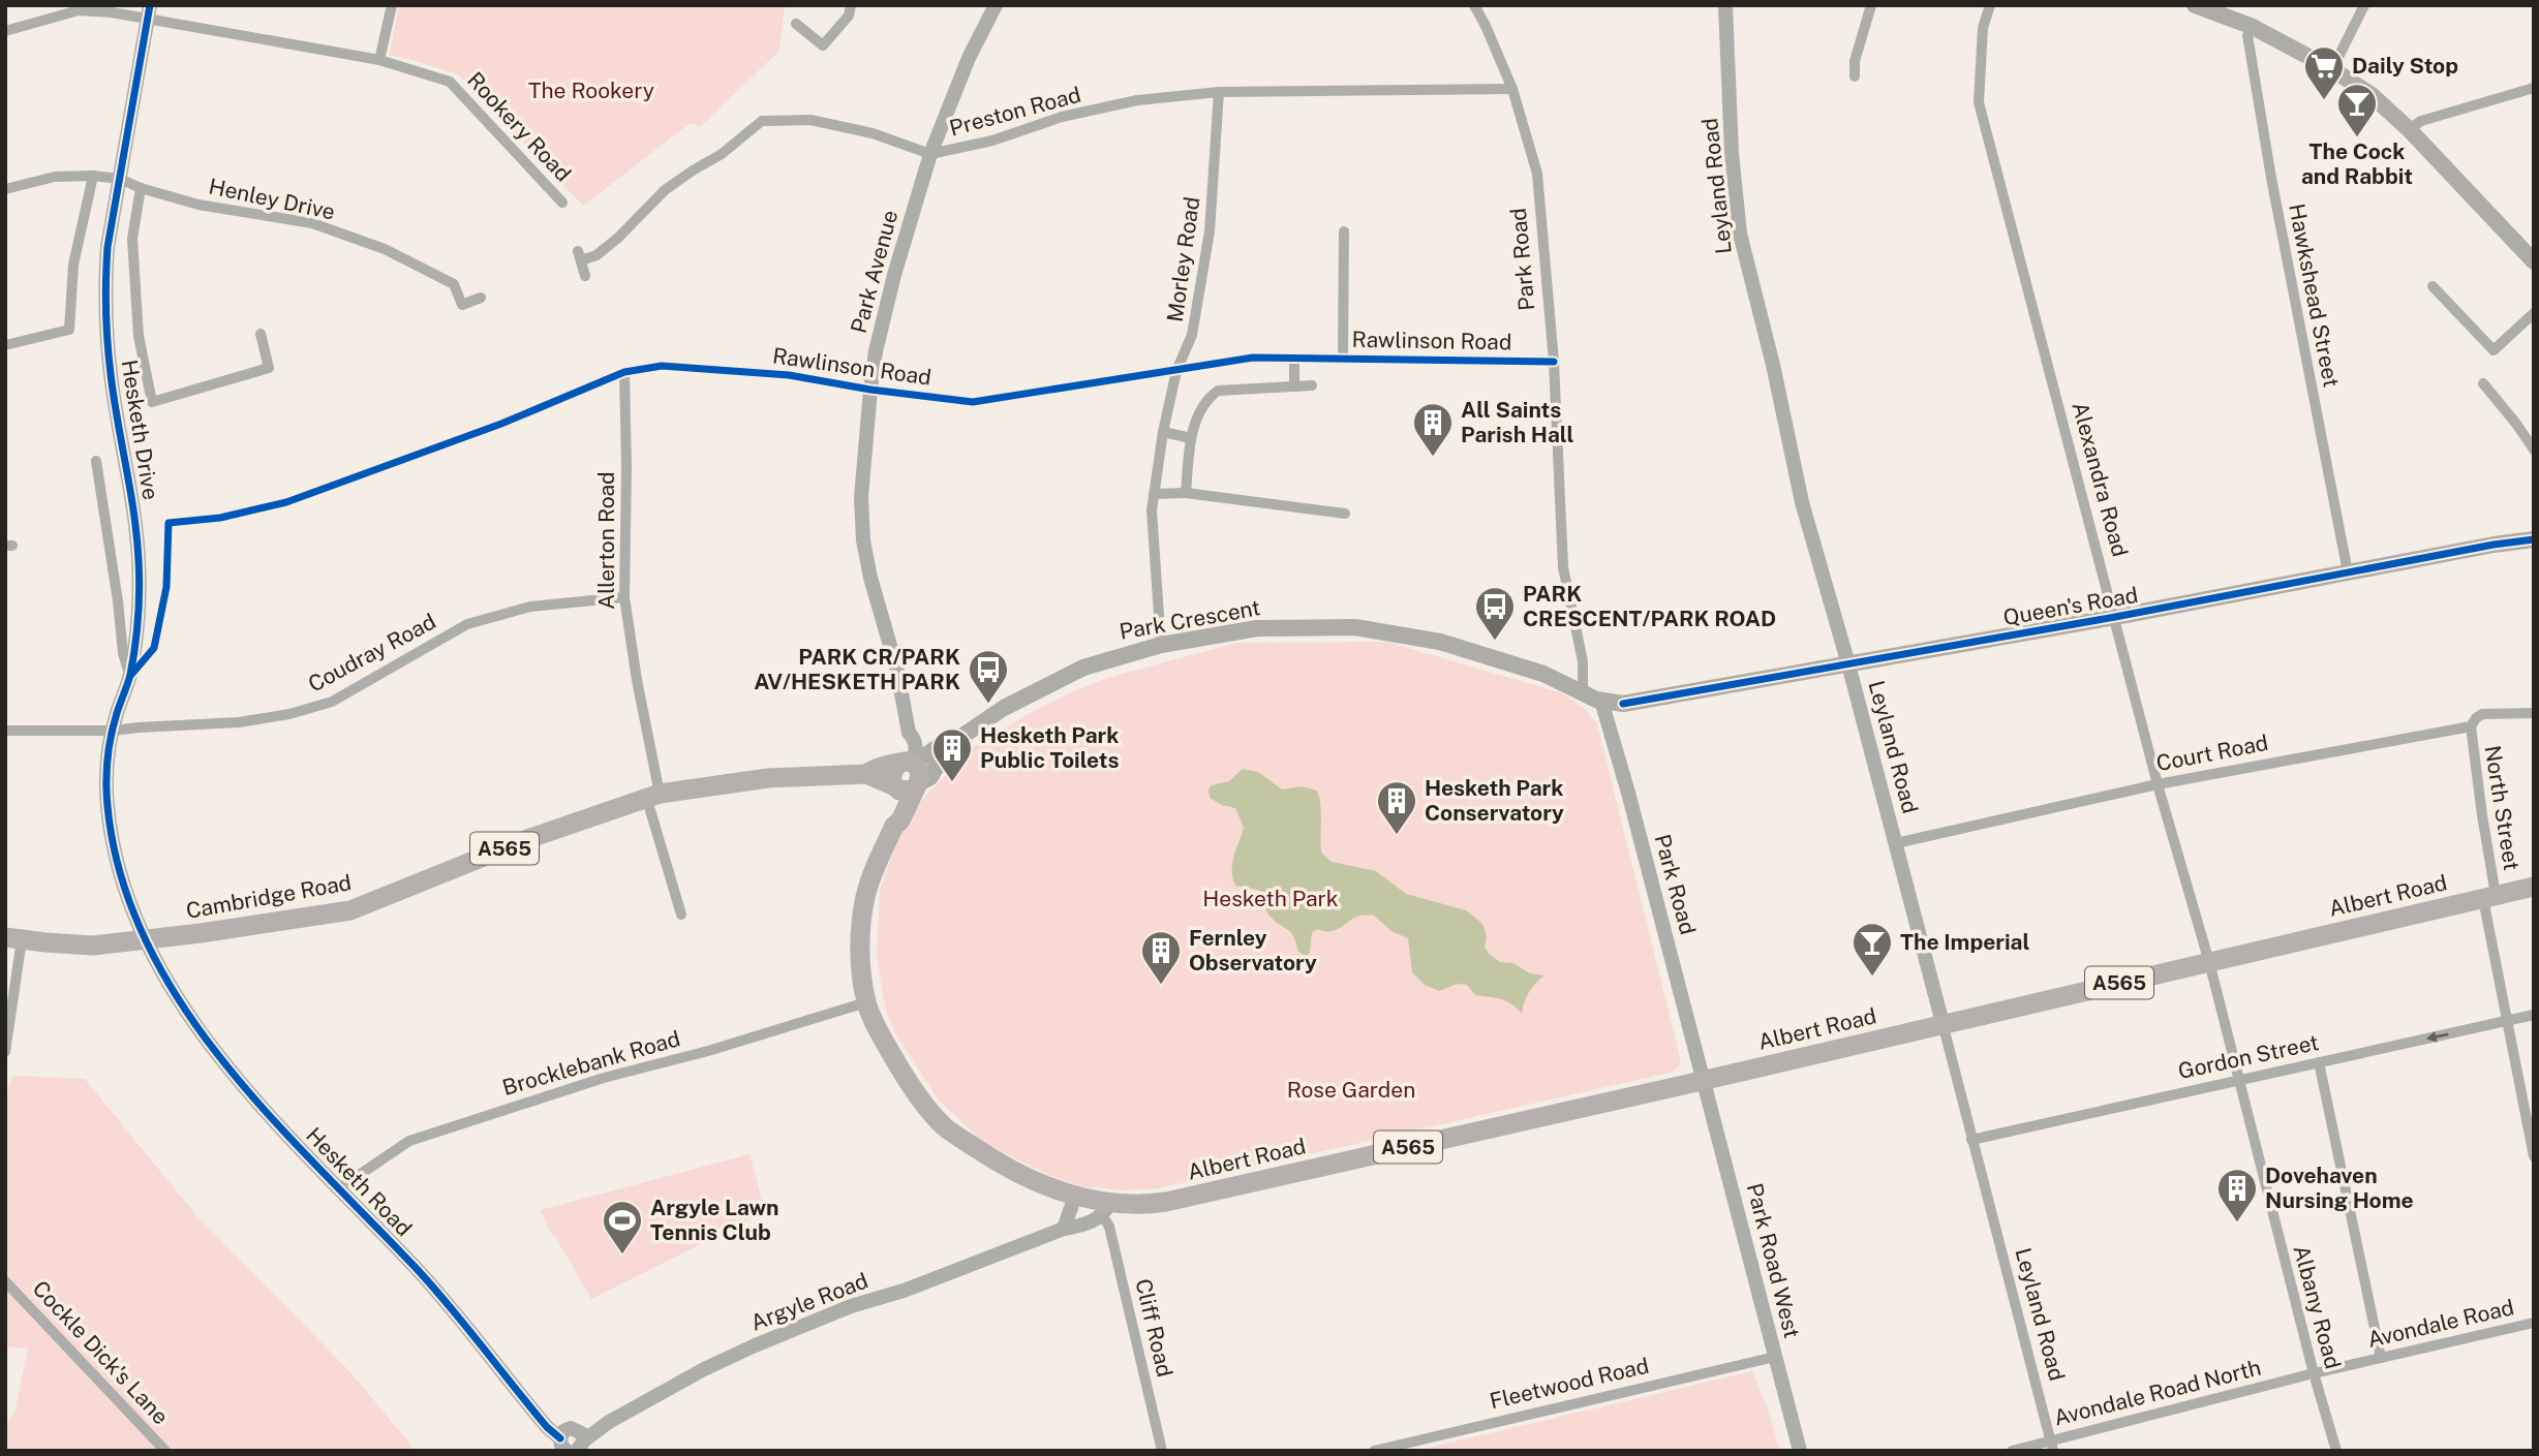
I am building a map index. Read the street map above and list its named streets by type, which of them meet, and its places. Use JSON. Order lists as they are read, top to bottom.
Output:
{
  "streets": {
    "highway": ["A565", "Albert Road", "Cambridge Road"],
    "main road": ["Queen's Road", "Park Crescent"],
    "street": [
      "Preston Road",
      "Rookery Road",
      "Leyland Road",
      "Henley Drive",
      "Morley Road",
      "Park Road",
      "Park Avenue",
      "Hawkshead Street",
      "Rawlinson Road",
      "Hesketh Drive",
      "Alexandra Road",
      "Allerton Road",
      "Coudray Road",
      "Court Road",
      "North Street",
      "Gordon Street",
      "Brocklebank Road",
      "Hesketh Road",
      "Park Road West",
      "Argyle Road",
      "Albany Road",
      "Avondale Road",
      "Cliff Road",
      "Cockle Dick's Lane",
      "Fleetwood Road",
      "Avondale Road North"
    ]
  },
  "crossings": [
    ["Preston Road", "Morley Road"],
    ["Preston Road", "Park Road"],
    ["Preston Road", "Park Avenue"],
    ["Rookery Road", "Hesketh Drive"],
    ["Leyland Road", "Queen's Road"],
    ["Leyland Road", "Court Road"],
    ["Leyland Road", "Albert Road"],
    ["Leyland Road", "Gordon Street"],
    ["Leyland Road", "Avondale Road North"],
    ["Henley Drive", "Hesketh Drive"],
    ["Morley Road", "Rawlinson Road"],
    ["Morley Road", "Park Crescent"],
    ["Park Road", "Rawlinson Road"],
    ["Park Road", "Queen's Road"],
    ["Park Road", "Albert Road"],
    ["Park Road", "Park Road West"],
    ["Park Avenue", "Rawlinson Road"],
    ["Park Avenue", "Park Crescent"],
    ["Park Avenue", "A565"],
    ["Park Avenue", "Cambridge Road"],
    ["Hawkshead Street", "Queen's Road"],
    ["Rawlinson Road", "Hesketh Drive"],
    ["Rawlinson Road", "Allerton Road"],
    ["Hesketh Drive", "Coudray Road"],
    ["Hesketh Drive", "Cambridge Road"],
    ["Hesketh Drive", "Hesketh Road"],
    ["Alexandra Road", "Queen's Road"],
    ["Alexandra Road", "Court Road"],
    ["Alexandra Road", "Albert Road"],
    ["Alexandra Road", "Albany Road"],
    ["Allerton Road", "Coudray Road"],
    ["Allerton Road", "Cambridge Road"],
    ["Queen's Road", "Park Crescent"],
    ["Park Crescent", "A565"],
    ["Park Crescent", "Cambridge Road"],
    ["Court Road", "North Street"],
    ["North Street", "Albert Road"],
    ["North Street", "Gordon Street"],
    ["A565", "Albert Road"],
    ["A565", "Cambridge Road"],
    ["A565", "Brocklebank Road"],
    ["A565", "Argyle Road"],
    ["A565", "Cliff Road"],
    ["Albert Road", "Park Road West"],
    ["Albert Road", "Argyle Road"],
    ["Albert Road", "Albany Road"],
    ["Albert Road", "Cliff Road"],
    ["Cambridge Road", "Hesketh Road"],
    ["Gordon Street", "Albany Road"],
    ["Brocklebank Road", "Hesketh Road"],
    ["Park Road West", "Fleetwood Road"],
    ["Argyle Road", "Cliff Road"],
    ["Albany Road", "Avondale Road"],
    ["Albany Road", "Avondale Road North"],
    ["Avondale Road", "Avondale Road North"]
  ],
  "parks": ["The Rookery", "Hesketh Park", "Rose Garden"],
  "places": {
    "supermarket": ["Daily Stop"],
    "bar": ["The Cock and Rabbit", "The Imperial"],
    "building": [
      "All Saints Parish Hall",
      "Hesketh Park Public Toilets",
      "Hesketh Park Conservatory",
      "Fernley Observatory",
      "Dovehaven Nursing Home"
    ],
    "bus stop": ["PARK CRESCENT/PARK ROAD", "PARK CR/PARK AV/HESKETH PARK"],
    "sports": ["Argyle Lawn Tennis Club"]
  }
}
